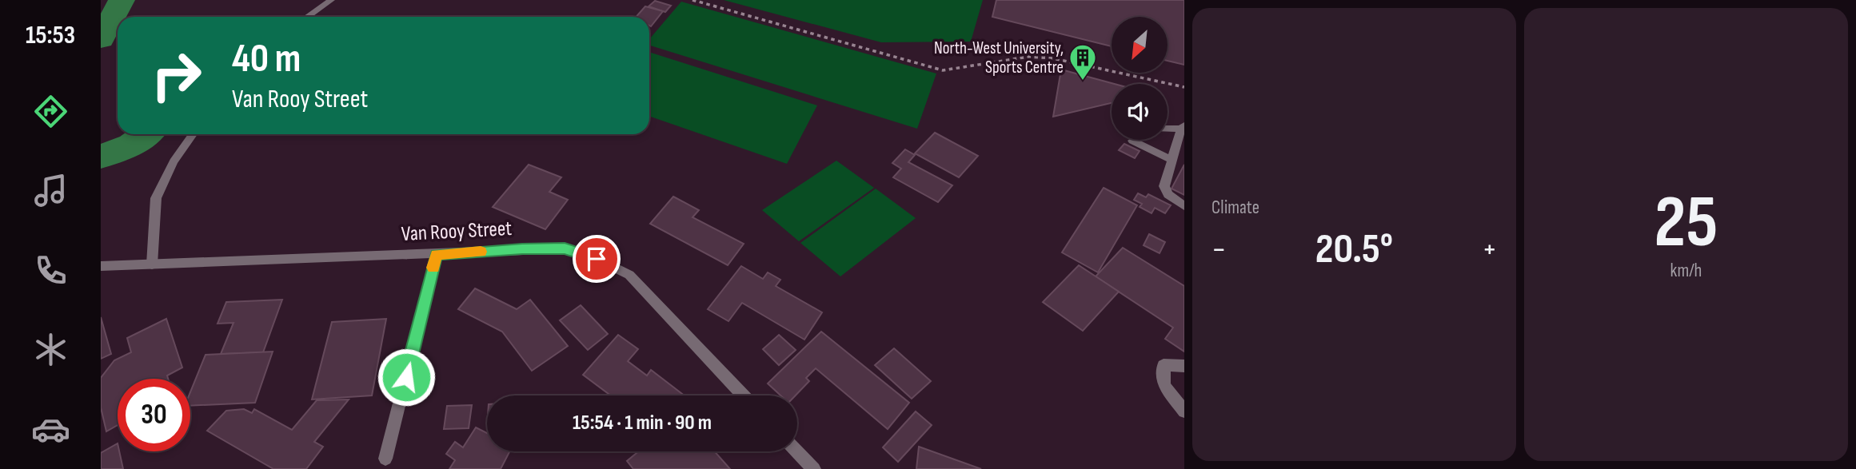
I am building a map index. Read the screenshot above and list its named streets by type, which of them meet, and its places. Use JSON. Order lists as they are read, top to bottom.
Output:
{
  "streets": {
    "street": ["Van Rooy Street"]
  },
  "places": {
    "building": ["North-West University, Sports Centre"]
  },
  "north": "bottom left",
  "page": {
    "tabs": "15:53",
    "tile": [
      "Climate",
      ["25", "km/h"]
    ],
    "turn": ["40 m", "Van Rooy Street"],
    "heat": ["−", "20.5°", "+"],
    "limit": "30",
    "trip": "15:54 · 1 min · 90 m"
  }
}
